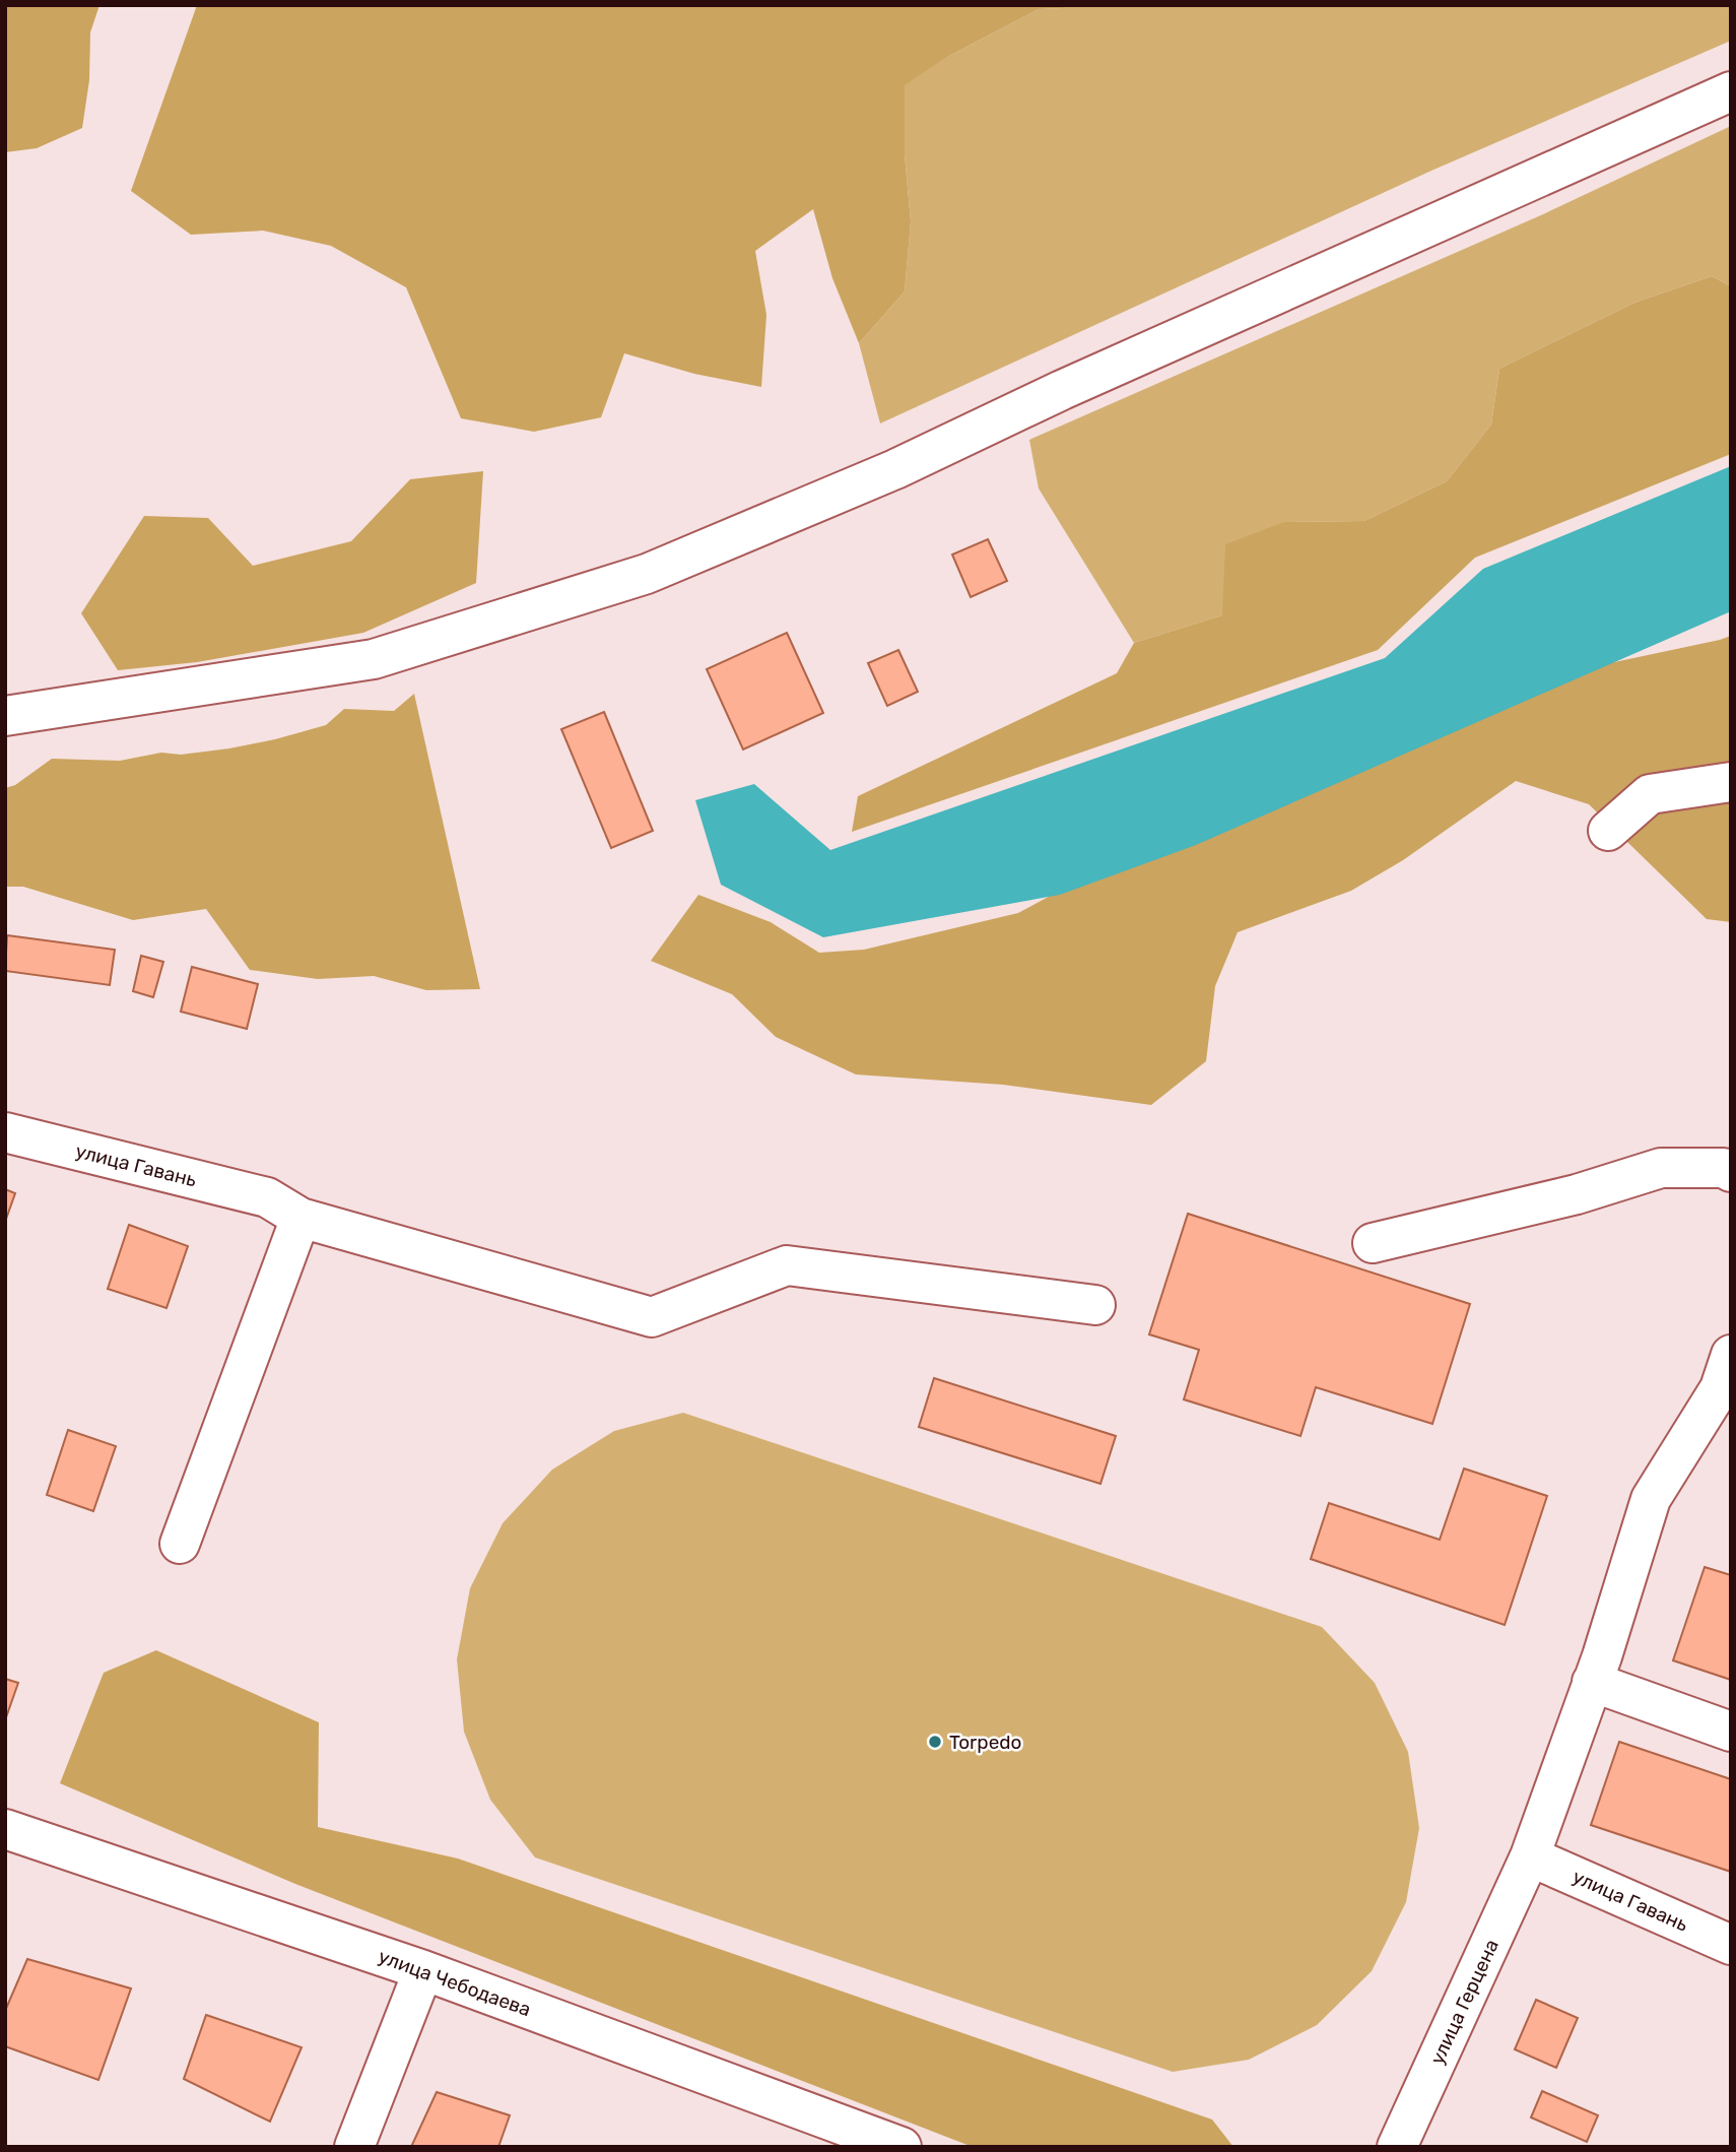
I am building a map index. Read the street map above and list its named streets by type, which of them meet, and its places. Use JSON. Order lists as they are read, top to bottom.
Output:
{
  "streets": {
    "street": ["улица Гавань", "улица Чебодаева", "улица Герцена"]
  },
  "crossings": [
    ["улица Гавань", "улица Герцена"]
  ],
  "places": ["Torpedo"]
}
